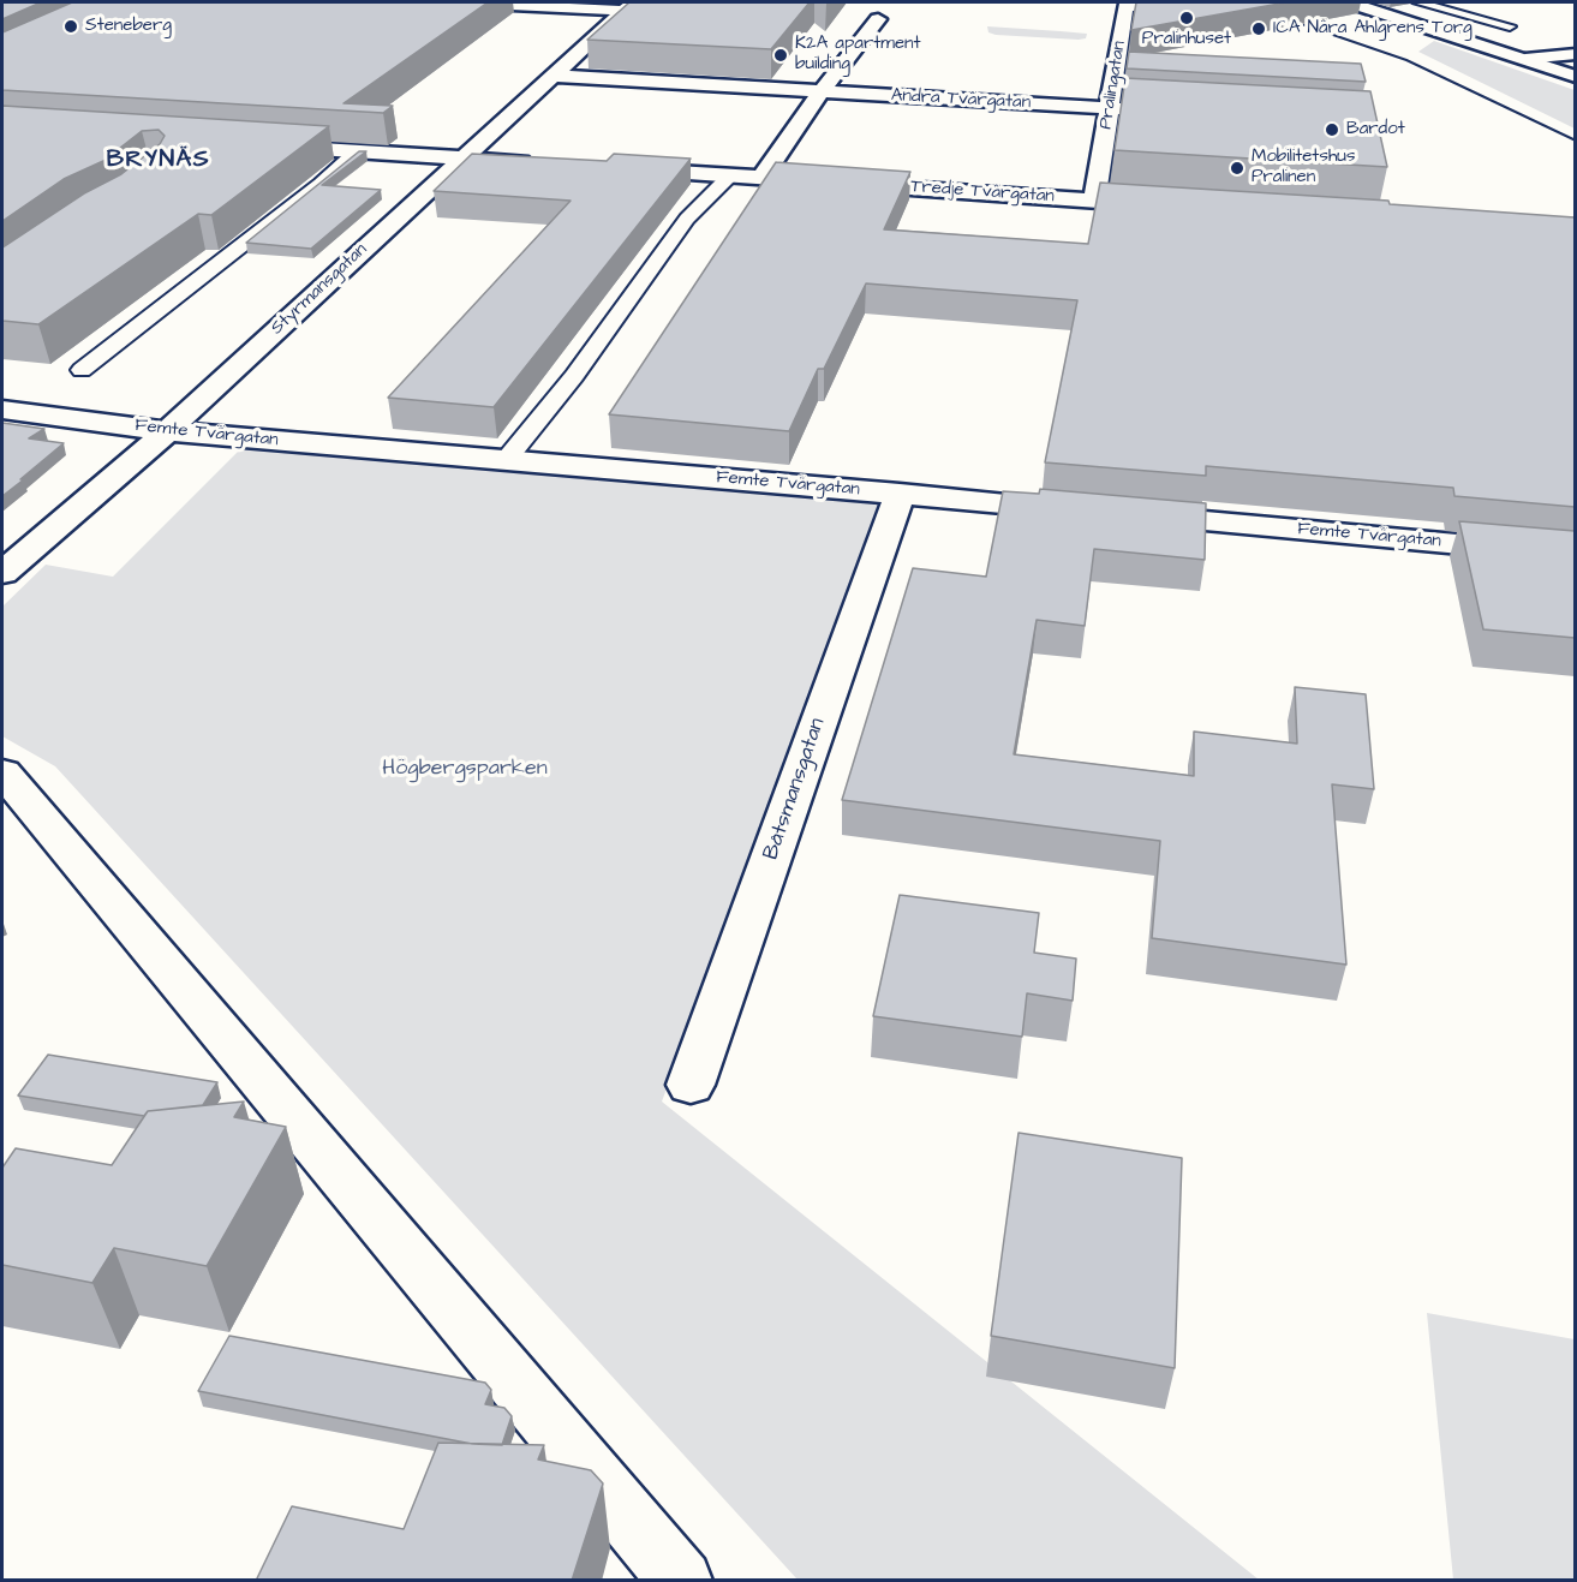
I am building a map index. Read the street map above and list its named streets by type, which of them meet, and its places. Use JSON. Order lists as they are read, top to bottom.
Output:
{
  "streets": {
    "street": [
      "Pralingatan",
      "Andra Tvärgatan",
      "Tredje Tvärgatan",
      "Styrmansgatan",
      "Femte Tvärgatan",
      "Båtsmansgatan"
    ]
  },
  "crossings": [
    ["Pralingatan", "Andra Tvärgatan"],
    ["Pralingatan", "Tredje Tvärgatan"],
    ["Andra Tvärgatan", "Styrmansgatan"],
    ["Styrmansgatan", "Femte Tvärgatan"],
    ["Femte Tvärgatan", "Båtsmansgatan"]
  ],
  "districts": ["BRYNÄS"],
  "parks": ["Högbergsparken"],
  "places": [
    "Pralinhuset",
    "Steneberg",
    "ICA Nära Ahlgrens Torg",
    "K2A apartment building",
    "Bardot",
    "Mobilitetshus Pralinen"
  ]
}
